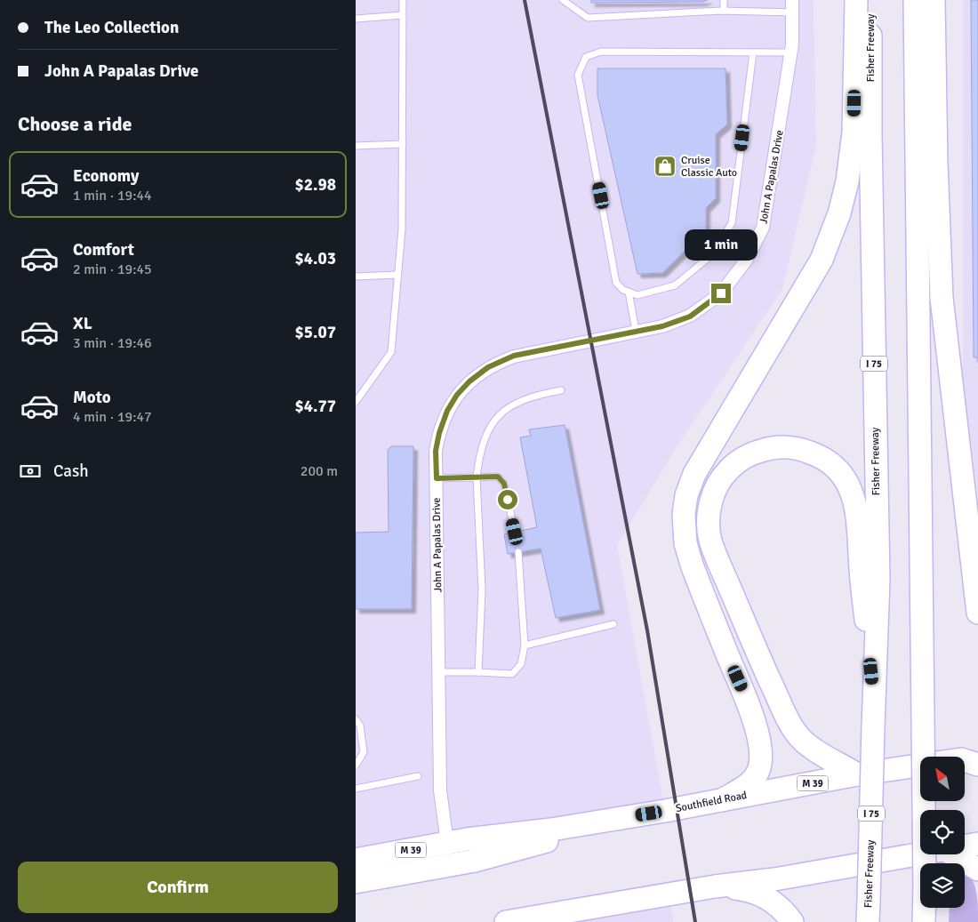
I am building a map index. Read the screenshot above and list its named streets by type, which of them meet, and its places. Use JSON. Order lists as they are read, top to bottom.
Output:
{
  "streets": {
    "highway": [
      "Fisher Freeway",
      "I 75",
      "M 39",
      "Southfield Road"
    ],
    "street": ["John A Papalas Drive"]
  },
  "crossings": [
    ["John A Papalas Drive", "Southfield Road"]
  ],
  "places": {
    "shop": ["Cruise Classic Auto"]
  },
  "north": "top left",
  "page": {
    "banner": ["The Leo Collection", "John A Papalas Drive"],
    "heading": "Choose a ride",
    "list": [
      {
        "name": "Economy",
        "note": "1 min · 19:44",
        "value": "$2.98"
      },
      {
        "name": "Comfort",
        "note": "2 min · 19:45",
        "value": "$4.03"
      },
      {
        "name": "XL",
        "note": "3 min · 19:46",
        "value": "$5.07"
      },
      {
        "name": "Moto",
        "note": "4 min · 19:47",
        "value": "$4.77"
      }
    ],
    "bubble": "1 min",
    "pay": ["Cash", "200 m"],
    "buttons": "Confirm"
  }
}
